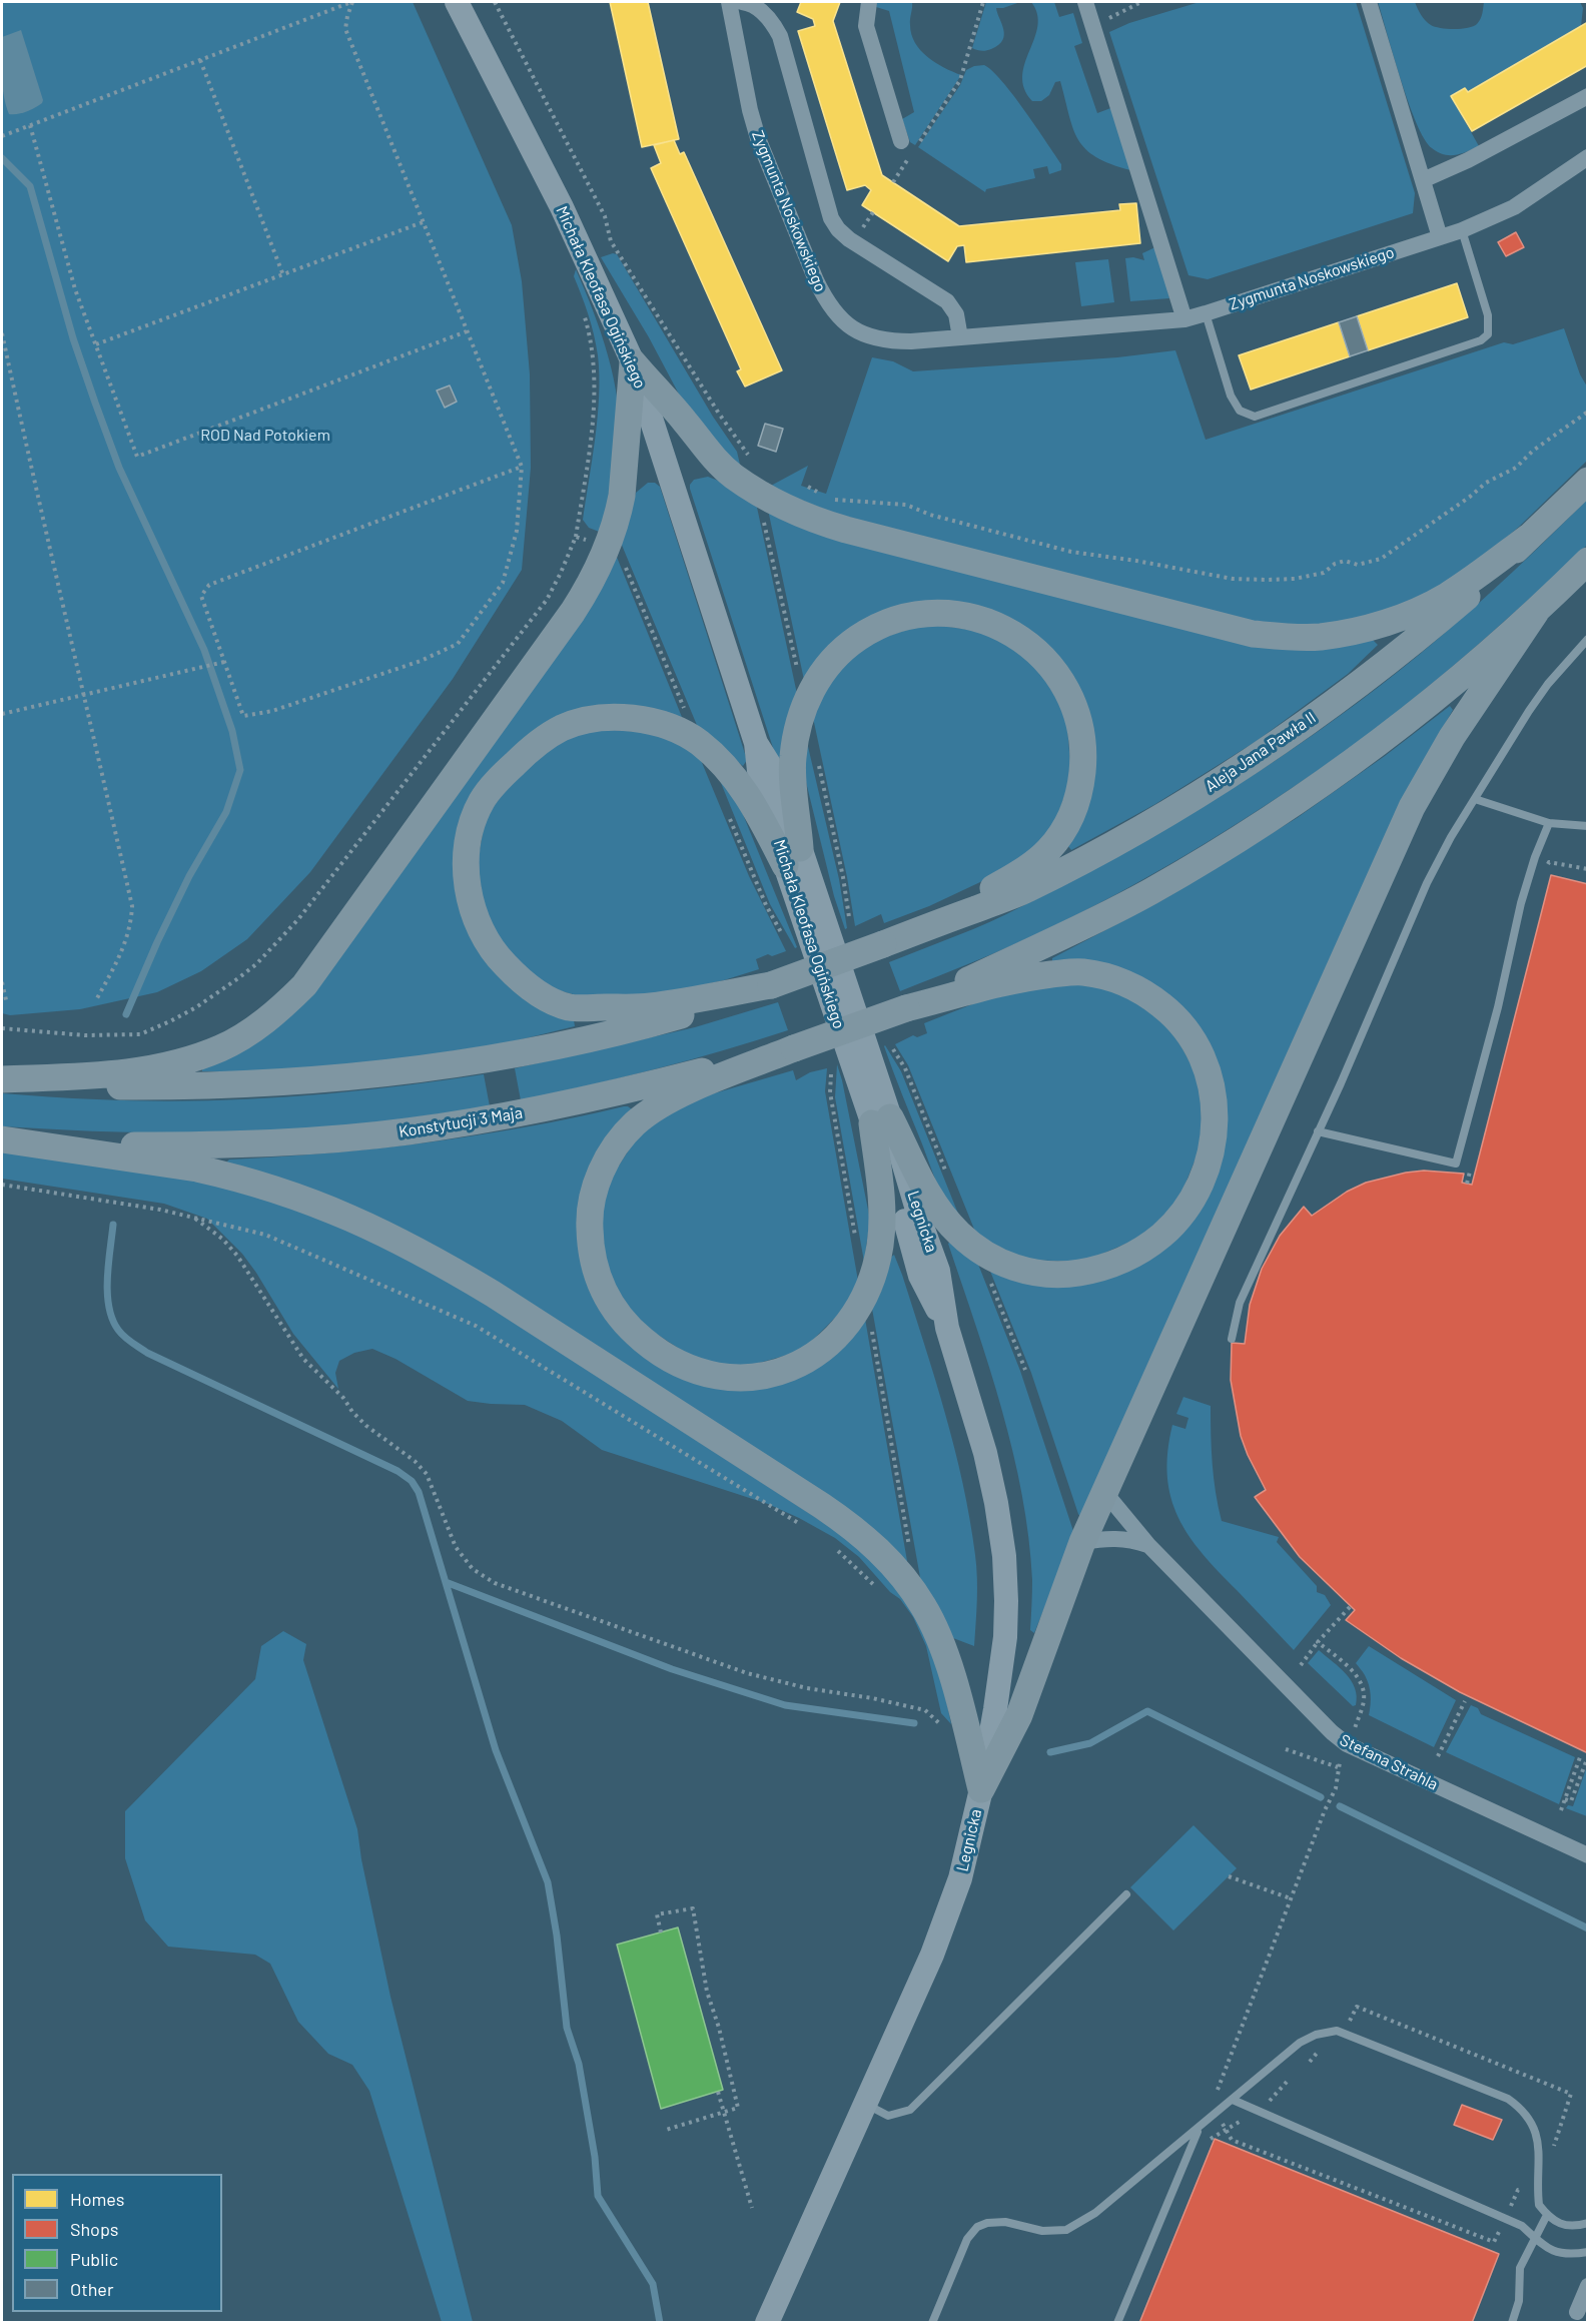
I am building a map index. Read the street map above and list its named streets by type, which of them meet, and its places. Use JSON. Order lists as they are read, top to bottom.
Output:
{
  "streets": {
    "main road": [
      "Michała Kleofasa Ogińskiego",
      "Aleja Jana Pawła II",
      "Konstytucji 3 Maja",
      "Legnicka"
    ],
    "street": ["Zygmunta Noskowskiego", "Stefana Strahla"]
  },
  "crossings": [
    ["Michała Kleofasa Ogińskiego", "Legnicka"]
  ],
  "parks": ["ROD Nad Potokiem"],
  "legend": [
    "Homes",
    "Shops",
    "Public",
    "Other"
  ]
}
